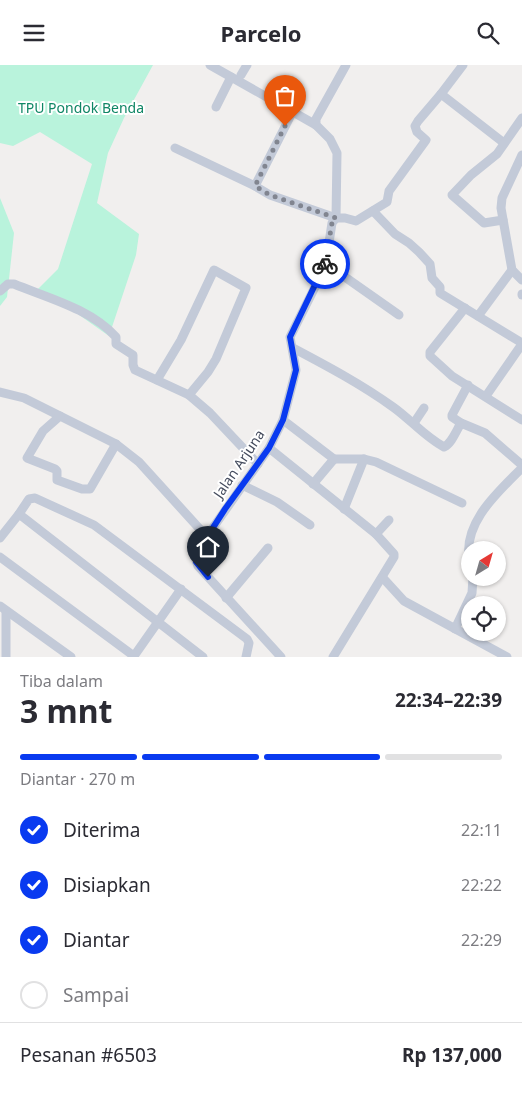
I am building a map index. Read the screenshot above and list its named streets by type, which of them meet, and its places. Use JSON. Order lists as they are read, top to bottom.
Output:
{
  "streets": {
    "street": ["Jalan Arjuna"]
  },
  "parks": ["TPU Pondok Benda"],
  "north": "top right",
  "page": {
    "header": "Parcelo",
    "heading": ["3 mnt", "Tiba dalam", "22:34–22:39"],
    "panel": ["Pesanan #6503", "Rp 137,000"],
    "bar": "Diantar · 270 m",
    "list": [
      ["Diterima", "22:11"],
      ["Disiapkan", "22:22"],
      ["Diantar", "22:29"],
      "Sampai"
    ]
  }
}
